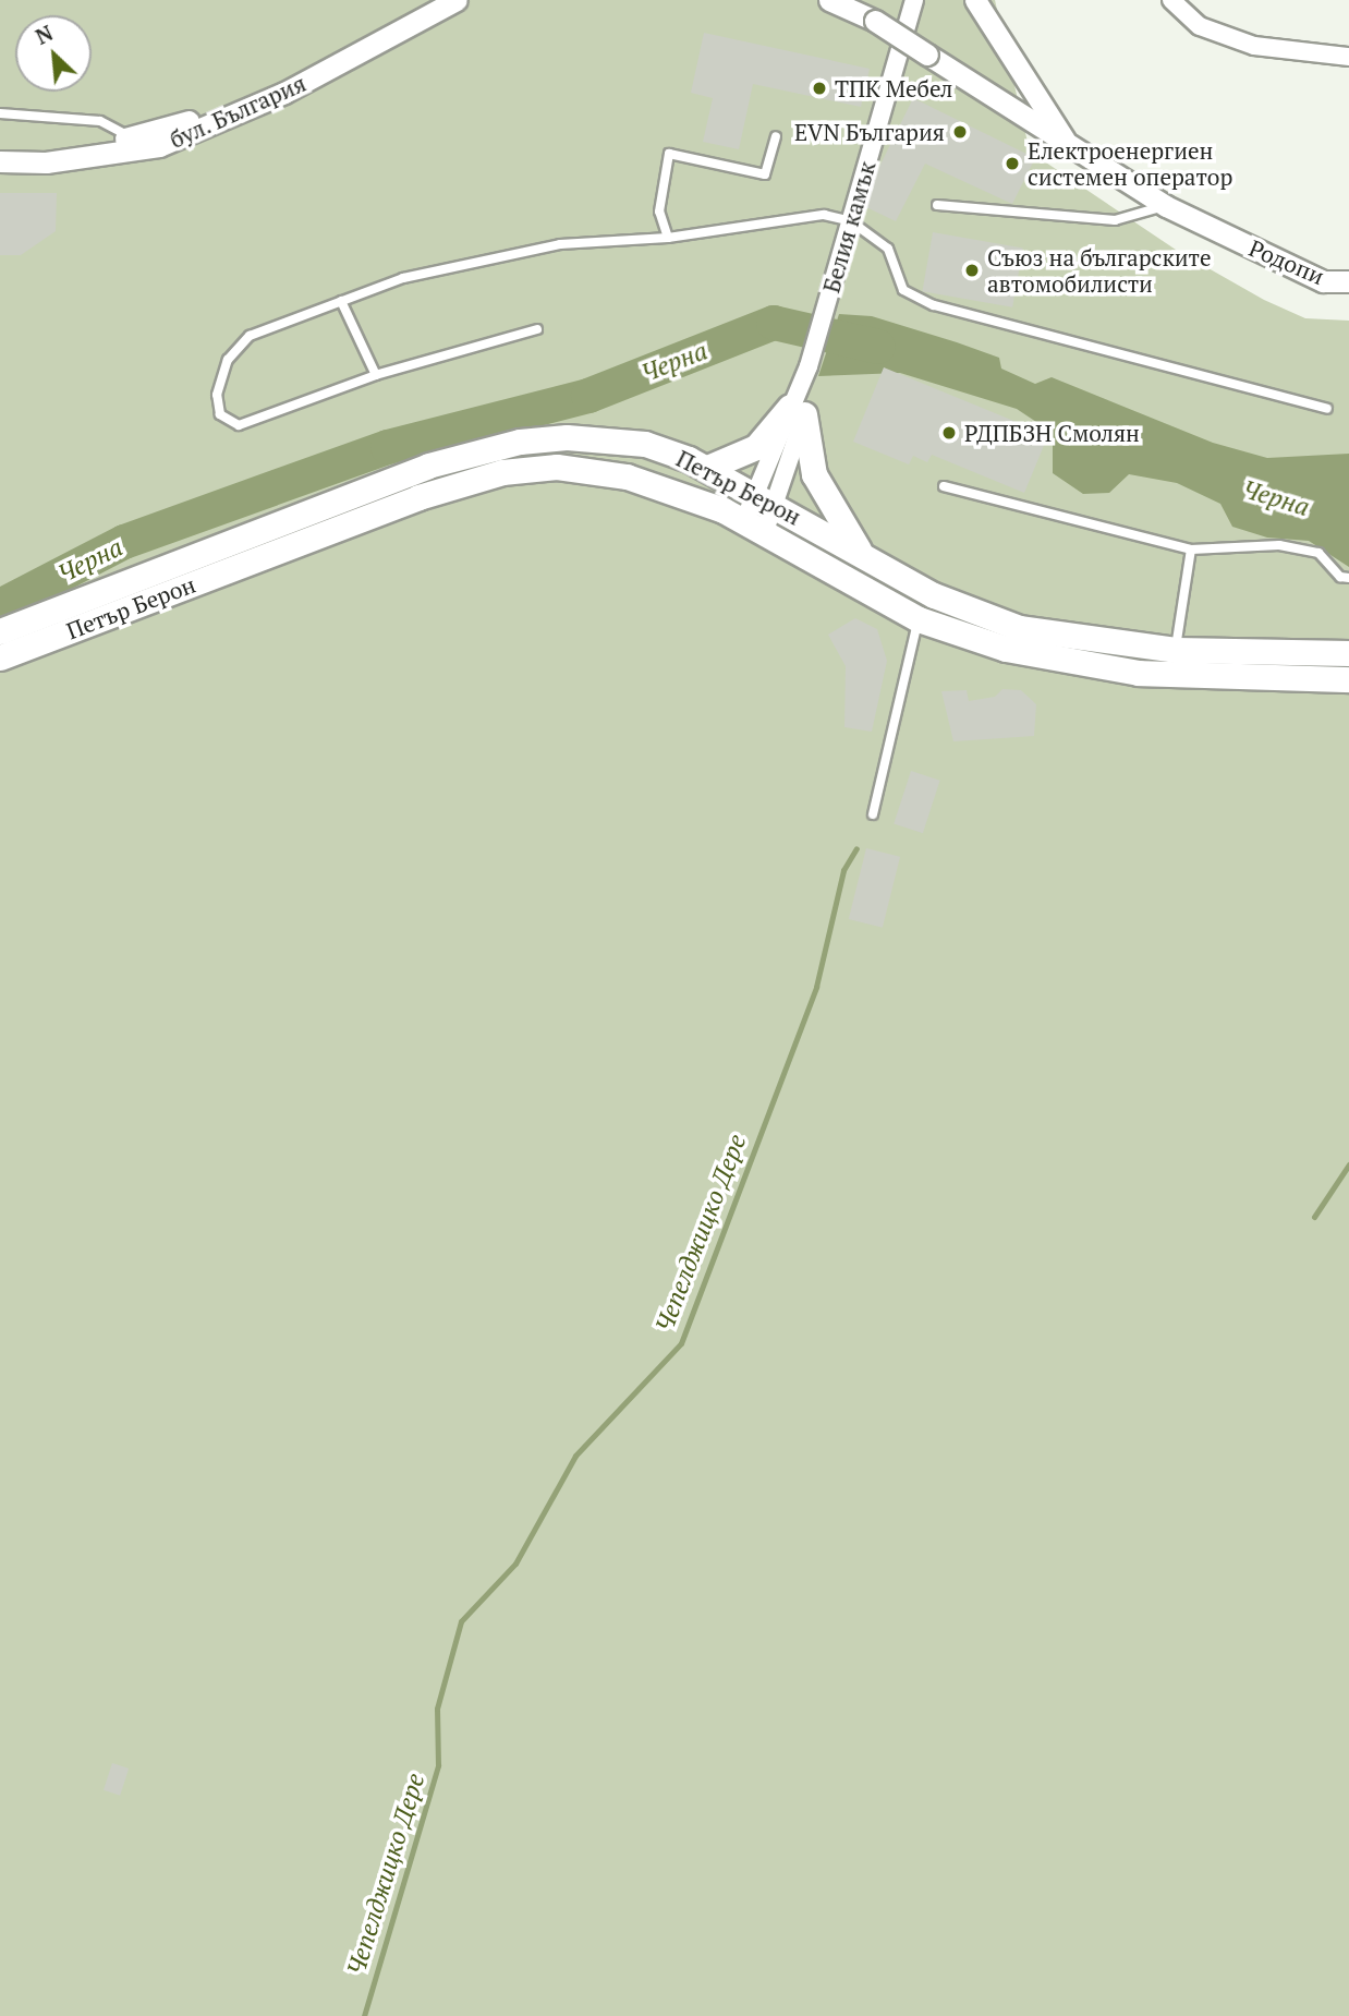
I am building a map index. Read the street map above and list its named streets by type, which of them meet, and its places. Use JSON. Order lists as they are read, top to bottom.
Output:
{
  "streets": {
    "main road": ["Петър Берон"],
    "street": ["бул. България", "Белия камък", "Родопи"]
  },
  "crossings": [
    ["Белия камък", "Петър Берон"]
  ],
  "water": ["Черна", "Чепелджицко Дере"],
  "places": [
    "ТПК Мебел",
    "EVN България",
    "Електроенергиен системен оператор",
    "Съюз на българските автомобилисти",
    "РДПБЗН Смолян"
  ],
  "north": "top left"
}
